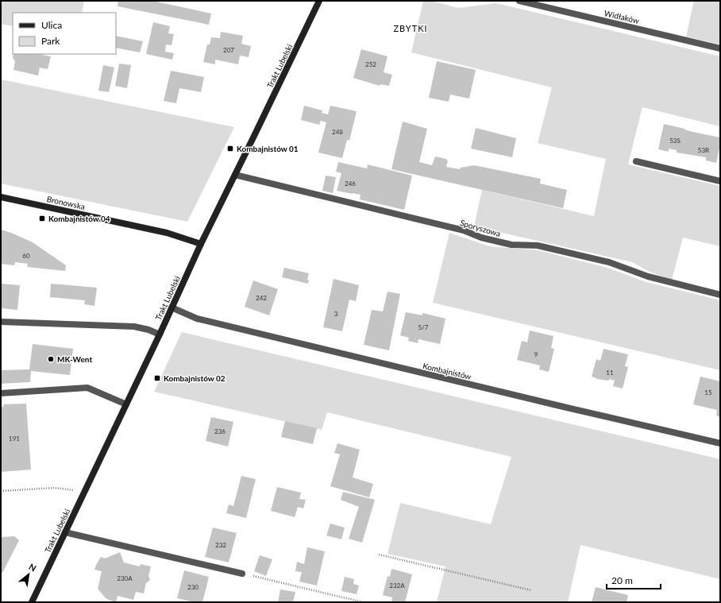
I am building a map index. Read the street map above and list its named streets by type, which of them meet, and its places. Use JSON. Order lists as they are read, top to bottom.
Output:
{
  "streets": {
    "street": [
      "Widłaków",
      "Trakt Lubelski",
      "Bronowska",
      "Sporyszowa",
      "Kombajnistów"
    ]
  },
  "crossings": [
    ["Trakt Lubelski", "Bronowska"],
    ["Trakt Lubelski", "Sporyszowa"],
    ["Trakt Lubelski", "Kombajnistów"]
  ],
  "districts": ["ZBYTKI"],
  "places": {
    "transit": ["Kombajnistów 01", "Kombajnistów 04", "Kombajnistów 02"],
    "other": ["MK-Went"]
  },
  "house_numbers": [
    "207",
    "252",
    "248",
    "53S",
    "53R",
    "246",
    "60",
    "242",
    "3",
    "5/7",
    "9",
    "11",
    "15",
    "236",
    "191",
    "232",
    "230A",
    "232A",
    "230"
  ],
  "legend": ["Ulica", "Park"],
  "scale_bar": "20 m",
  "north": "top right"
}
